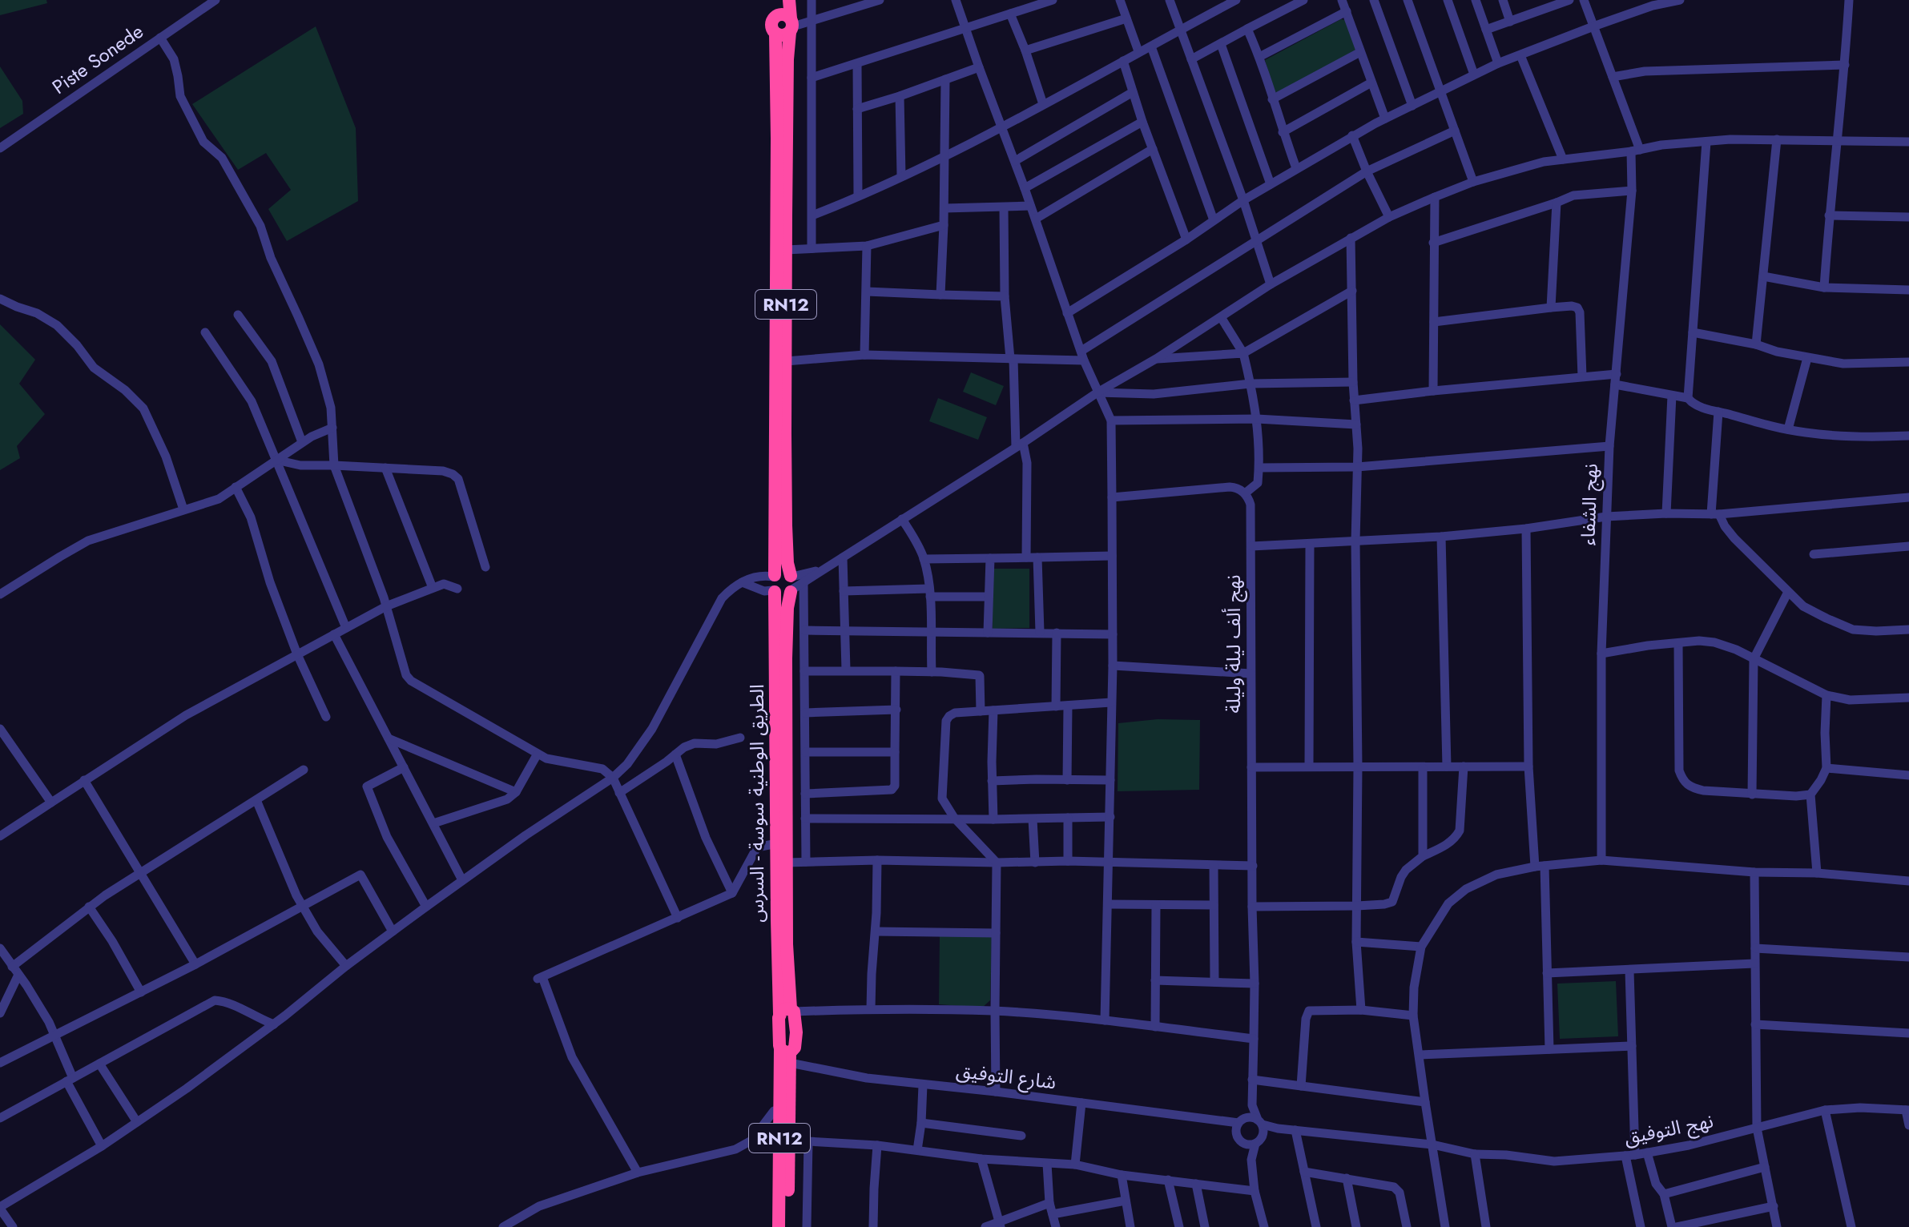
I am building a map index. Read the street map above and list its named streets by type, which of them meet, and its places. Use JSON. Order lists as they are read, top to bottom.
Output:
{
  "streets": {
    "highway": ["RN12", "الطريق الوطنية سوسة - السرس"],
    "street": [
      "Piste Sonede",
      "نهج الشفاء",
      "نهج ألف ليلة وليلة",
      "شارع التوفيق",
      "نهج التوفيق"
    ]
  },
  "crossings": [
    ["RN12", "الطريق الوطنية سوسة - السرس"],
    ["RN12", "شارع التوفيق"]
  ]
}
